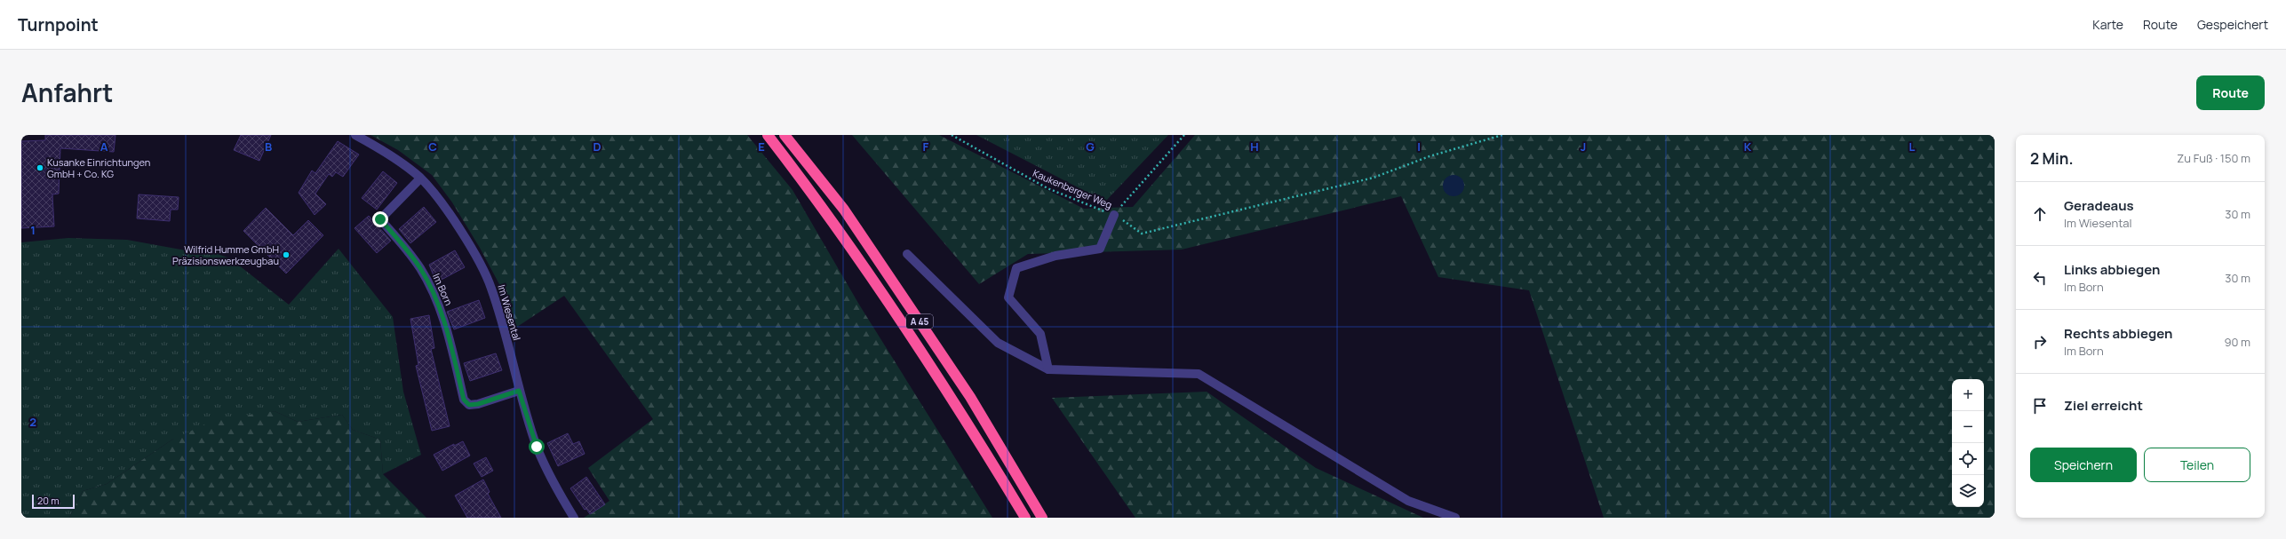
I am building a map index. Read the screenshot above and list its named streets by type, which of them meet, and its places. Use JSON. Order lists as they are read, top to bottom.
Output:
{
  "streets": {
    "highway": ["A 45"],
    "street": ["Im Born", "Im Wiesental"],
    "path": ["Kaukenberger Weg"]
  },
  "crossings": [
    ["Im Born", "Im Wiesental"]
  ],
  "places": ["Kusanke Einrichtungen GmbH + Co. KG", "Wilfrid Humme GmbH Präzisionswerkzeugbau"],
  "scale_bar": "20 m",
  "page": {
    "header": "Turnpoint",
    "nav": ["Karte", "Route", "Gespeichert"],
    "title": "Anfahrt",
    "buttons": [
      "Route",
      ["Speichern", "Teilen"]
    ],
    "heading": ["2 Min.", "Zu Fuß · 150 m"],
    "list": [
      ["Geradeaus", "Im Wiesental", "30 m"],
      ["Links abbiegen", "Im Born", "30 m"],
      ["Rechts abbiegen", "Im Born", "90 m"],
      "Ziel erreicht"
    ],
    "map_buttons": ["+", "−"],
    "scale": "20 m"
  },
  "grid": {
    "columns": [
      "A",
      "B",
      "C",
      "D",
      "E",
      "F",
      "G",
      "H",
      "I",
      "J",
      "K",
      "L"
    ],
    "rows": ["1", "2"]
  }
}
